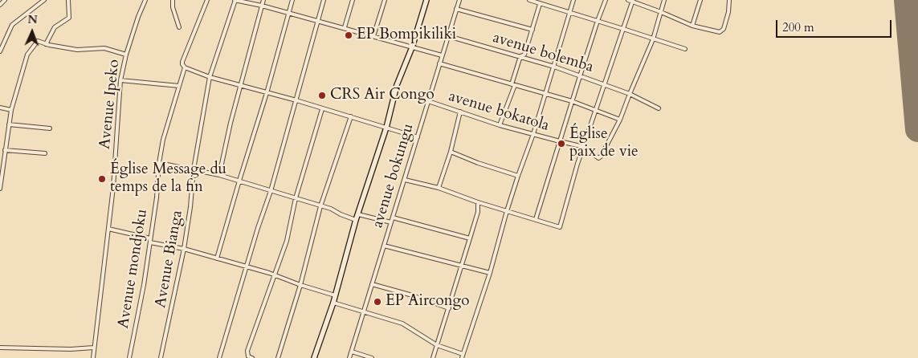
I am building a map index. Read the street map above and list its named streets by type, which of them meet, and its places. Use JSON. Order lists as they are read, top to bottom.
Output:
{
  "streets": {
    "street": [
      "avenue bolemba",
      "Avenue Ipeko",
      "avenue bokatola",
      "avenue bokungu",
      "Avenue Bianga",
      "Avenue mondjoku"
    ]
  },
  "crossings": [
    ["avenue bolemba", "avenue bokatola"],
    ["avenue bolemba", "avenue bokungu"],
    ["avenue bokatola", "avenue bokungu"]
  ],
  "places": [
    "EP Bompikiliki",
    "CRS Air Congo",
    "Église paix de vie",
    "Église Message du temps de la fin",
    "EP Aircongo"
  ],
  "scale_bar": "200 m",
  "north": "top"
}
